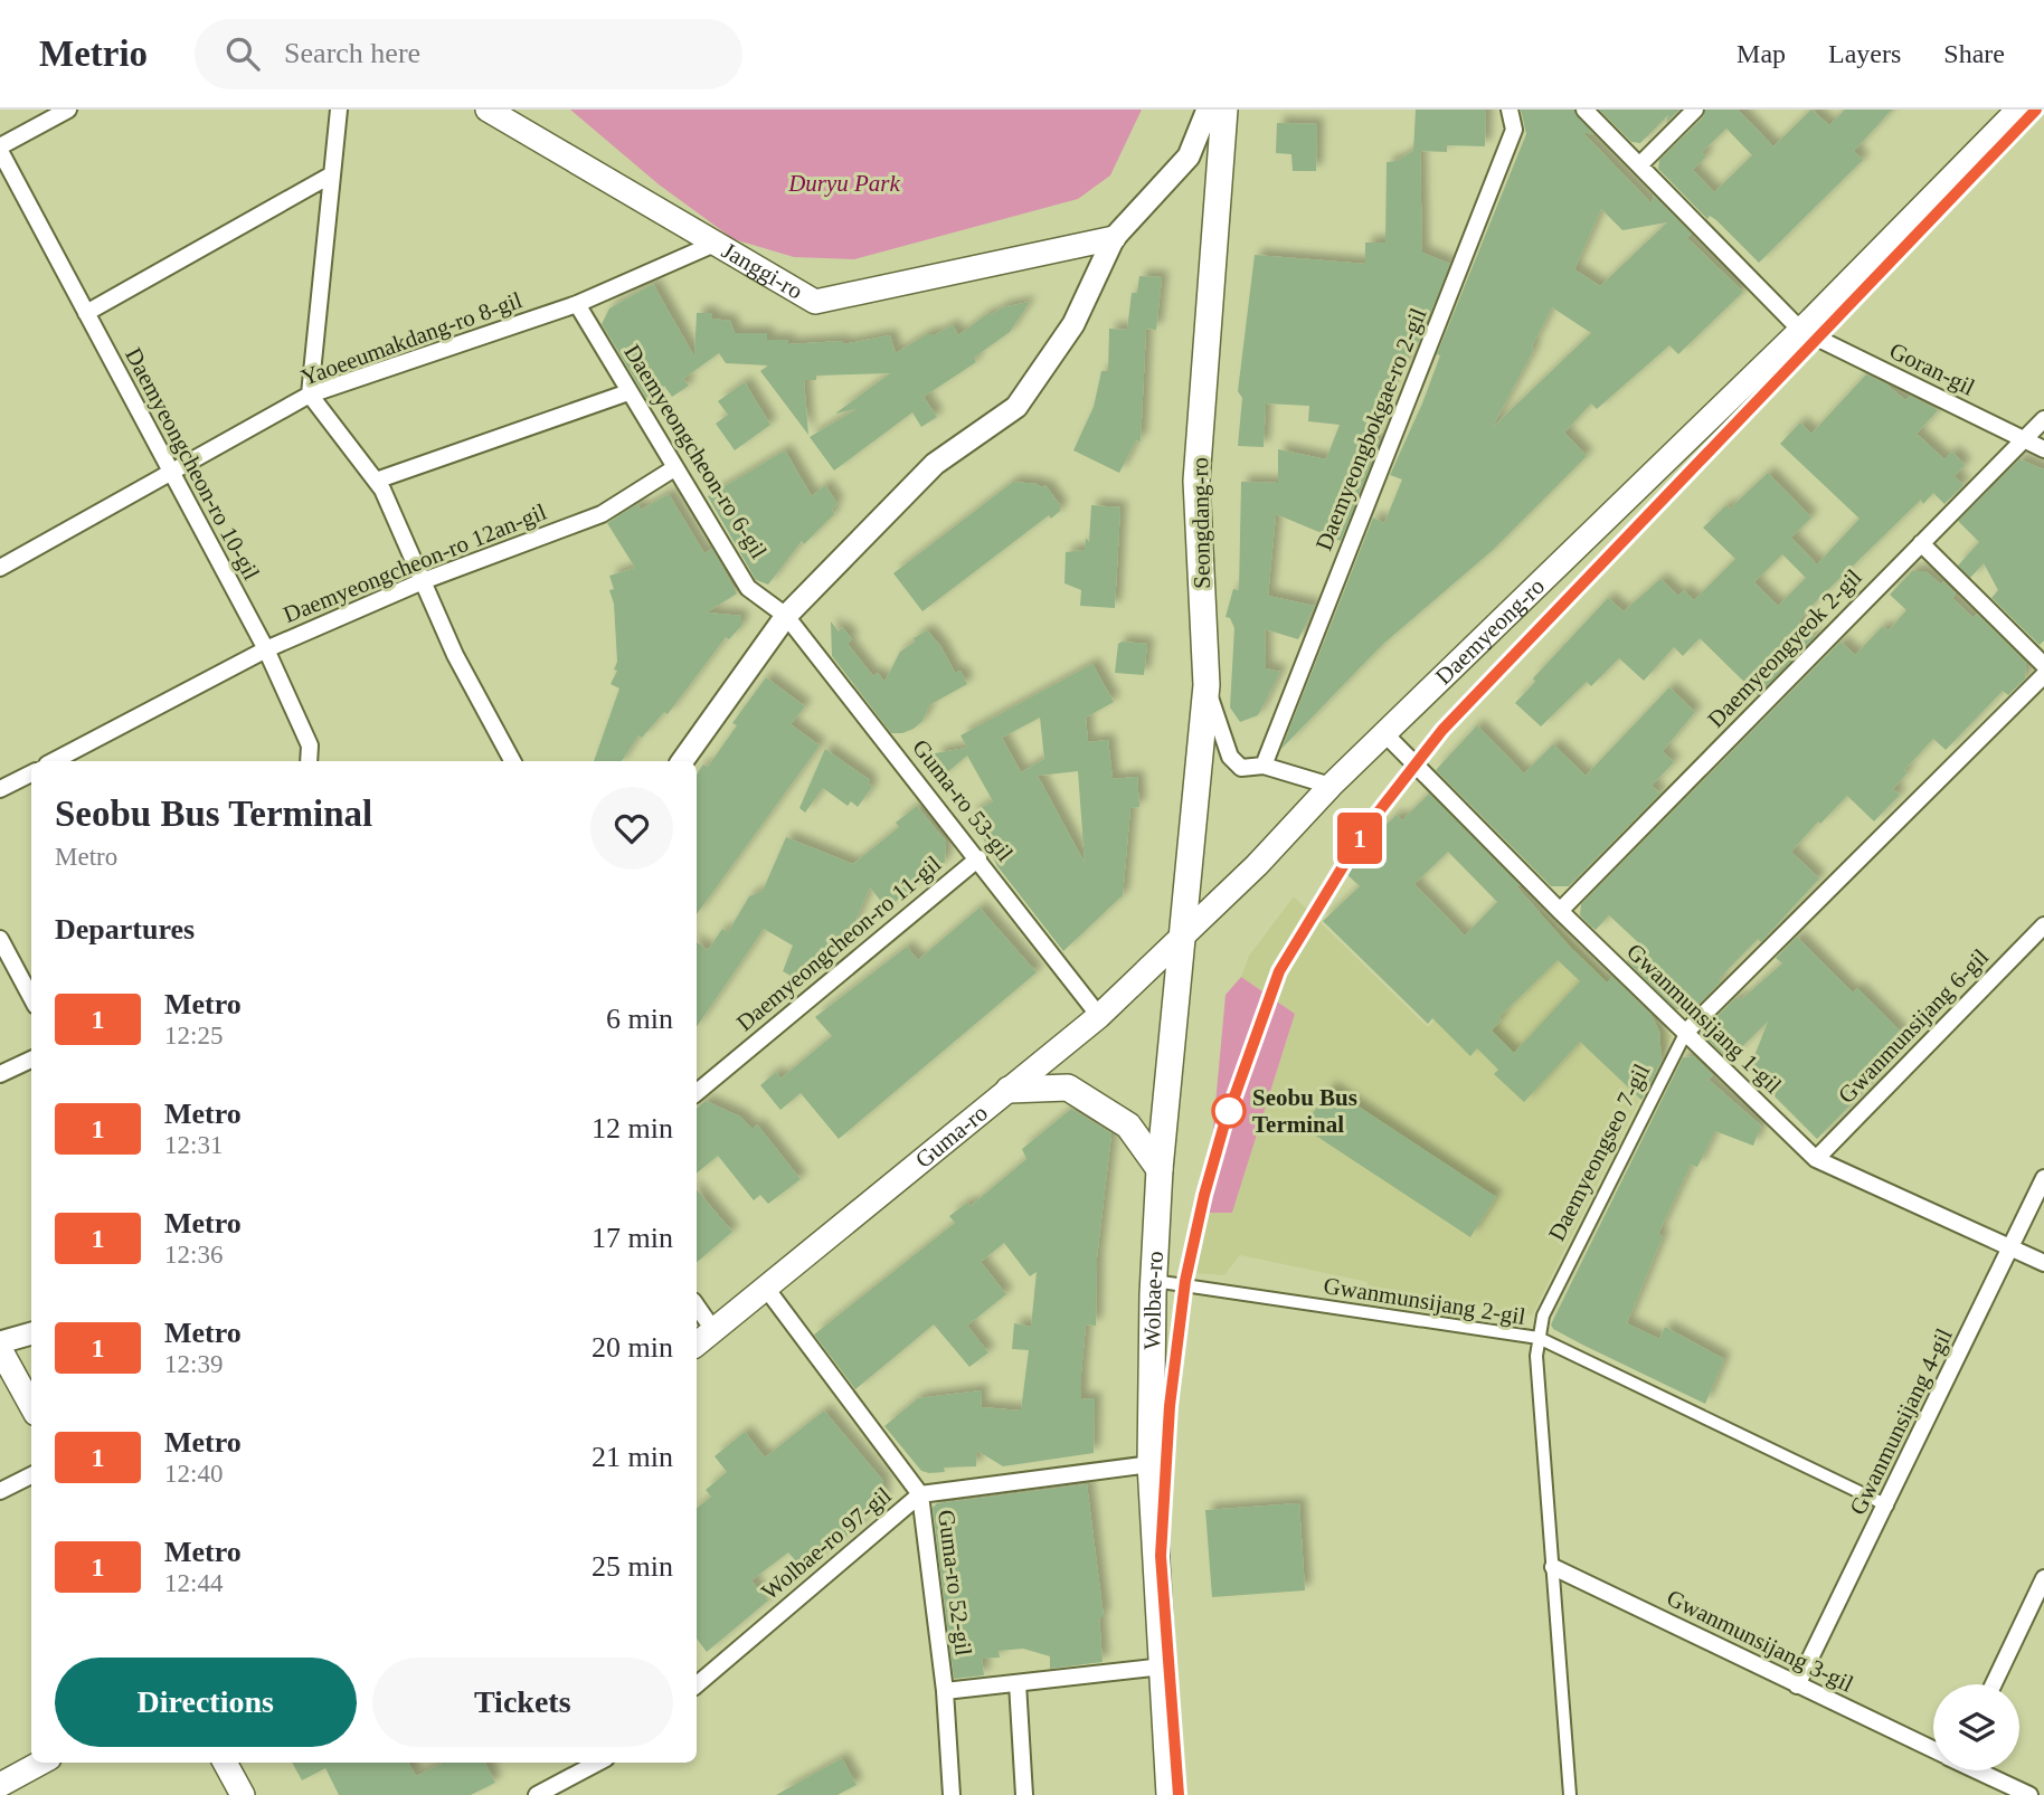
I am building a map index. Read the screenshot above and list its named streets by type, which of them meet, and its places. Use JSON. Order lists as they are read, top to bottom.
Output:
{
  "streets": {
    "main road": [
      "Janggi-ro",
      "Seongdang-ro",
      "Daemyeong-ro",
      "Guma-ro",
      "Wolbae-ro"
    ],
    "street": [
      "Yaoeeumakdang-ro 8-gil",
      "Goran-gil",
      "Daemyeongbokgae-ro 2-gil",
      "Daemyeongcheon-ro 6-gil",
      "Daemyeongcheon-ro 10-gil",
      "Daemyeongcheon-ro 12an-gil",
      "Daemyeongyeok 2-gil",
      "Guma-ro 53-gil",
      "Daemyeongcheon-ro 11-gil",
      "Gwanmunsijang 1-gil",
      "Gwanmunsijang 6-gil",
      "Daemyeongseo 7-gil",
      "Gwanmunsijang 2-gil",
      "Gwanmunsijang 4-gil",
      "Wolbae-ro 97-gil",
      "Guma-ro 52-gil",
      "Gwanmunsijang 3-gil"
    ]
  },
  "crossings": [
    ["Janggi-ro", "Yaoeeumakdang-ro 8-gil"],
    ["Yaoeeumakdang-ro 8-gil", "Daemyeongcheon-ro 6-gil"],
    ["Yaoeeumakdang-ro 8-gil", "Daemyeongcheon-ro 10-gil"],
    ["Goran-gil", "Daemyeong-ro"],
    ["Goran-gil", "Daemyeongyeok 2-gil"],
    ["Daemyeongcheon-ro 6-gil", "Daemyeongcheon-ro 12an-gil"],
    ["Daemyeongcheon-ro 6-gil", "Guma-ro 53-gil"],
    ["Daemyeongcheon-ro 10-gil", "Daemyeongcheon-ro 12an-gil"],
    ["Seongdang-ro", "Daemyeong-ro"],
    ["Seongdang-ro", "Guma-ro"],
    ["Seongdang-ro", "Wolbae-ro"],
    ["Daemyeong-ro", "Gwanmunsijang 1-gil"],
    ["Daemyeong-ro", "Guma-ro"],
    ["Daemyeong-ro", "Wolbae-ro"],
    ["Daemyeongyeok 2-gil", "Gwanmunsijang 1-gil"],
    ["Guma-ro 53-gil", "Daemyeongcheon-ro 11-gil"],
    ["Guma-ro 53-gil", "Guma-ro"],
    ["Gwanmunsijang 1-gil", "Gwanmunsijang 6-gil"],
    ["Gwanmunsijang 1-gil", "Daemyeongseo 7-gil"],
    ["Gwanmunsijang 1-gil", "Gwanmunsijang 4-gil"],
    ["Guma-ro", "Wolbae-ro"],
    ["Guma-ro", "Guma-ro 52-gil"],
    ["Daemyeongseo 7-gil", "Gwanmunsijang 2-gil"],
    ["Daemyeongseo 7-gil", "Gwanmunsijang 3-gil"],
    ["Wolbae-ro", "Gwanmunsijang 2-gil"],
    ["Wolbae-ro", "Wolbae-ro 97-gil"],
    ["Gwanmunsijang 2-gil", "Gwanmunsijang 4-gil"],
    ["Gwanmunsijang 4-gil", "Gwanmunsijang 3-gil"],
    ["Wolbae-ro 97-gil", "Guma-ro 52-gil"]
  ],
  "parks": ["Duryu Park"],
  "places": ["Seobu Bus Terminal"],
  "lines": ["metro line 1"],
  "page": {
    "header": "Metrio",
    "search": "Search here",
    "nav": ["Map", "Layers", "Share"],
    "on_map": "1",
    "heading": [
      ["Seobu Bus Terminal", "Metro"],
      "Departures"
    ],
    "list": [
      {
        "mark": "1",
        "name": "Metro",
        "note": "12:25",
        "value": "6 min"
      },
      {
        "mark": "1",
        "name": "Metro",
        "note": "12:31",
        "value": "12 min"
      },
      {
        "mark": "1",
        "name": "Metro",
        "note": "12:36",
        "value": "17 min"
      },
      {
        "mark": "1",
        "name": "Metro",
        "note": "12:39",
        "value": "20 min"
      },
      {
        "mark": "1",
        "name": "Metro",
        "note": "12:40",
        "value": "21 min"
      },
      {
        "mark": "1",
        "name": "Metro",
        "note": "12:44",
        "value": "25 min"
      }
    ],
    "buttons": ["Directions", "Tickets"]
  }
}
